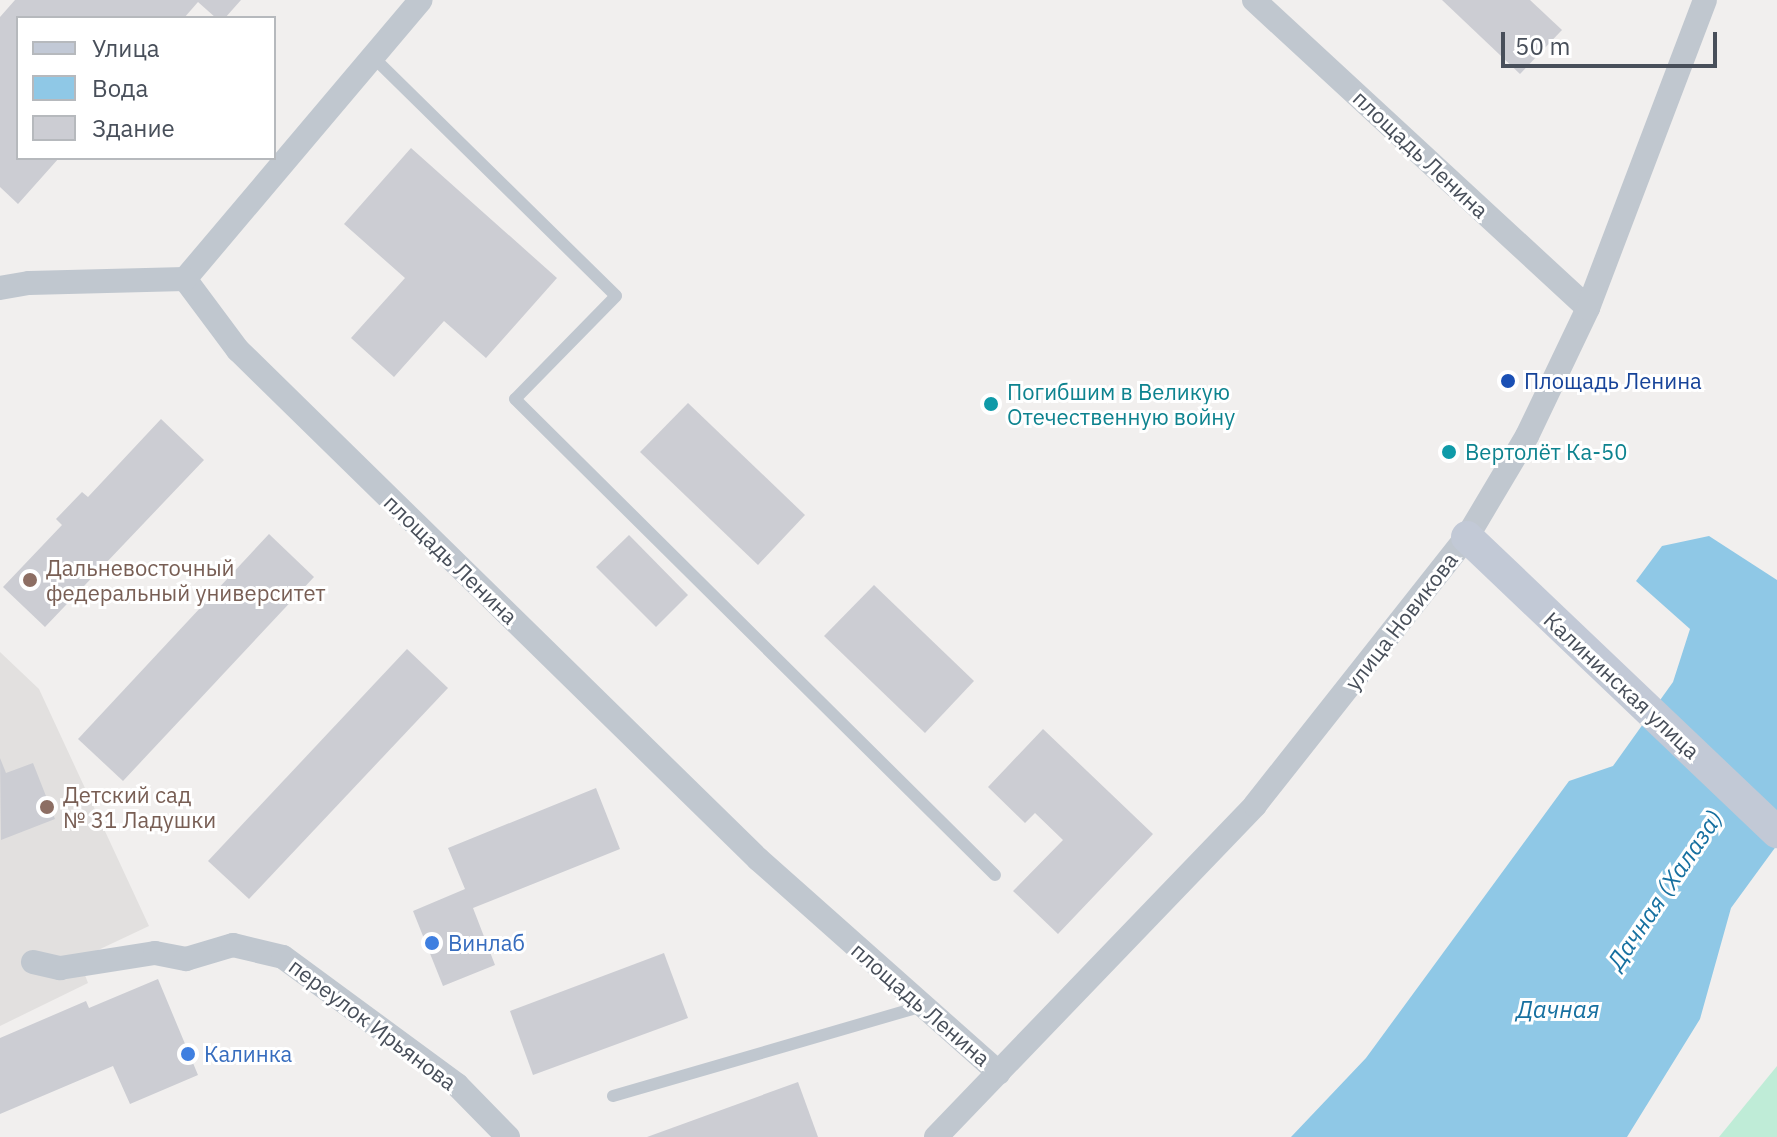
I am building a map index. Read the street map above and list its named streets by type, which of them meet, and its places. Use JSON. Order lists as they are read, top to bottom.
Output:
{
  "streets": {
    "street": [
      "площадь Ленина",
      "улица Новикова",
      "Калининская улица",
      "переулок Ирьянова"
    ]
  },
  "crossings": [
    ["площадь Ленина", "улица Новикова"],
    ["улица Новикова", "Калининская улица"]
  ],
  "water": ["Дачная (Халаза)", "Дачная"],
  "places": [
    "Площадь Ленина",
    "Погибшим в Великую Отечественную войну",
    "Вертолёт Ка-50",
    "Дальневосточный федеральный университет",
    "Детский сад № 31 Ладушки",
    "Винлаб",
    "Калинка"
  ],
  "legend": ["Улица", "Вода", "Здание"],
  "scale_bar": "50 m"
}
